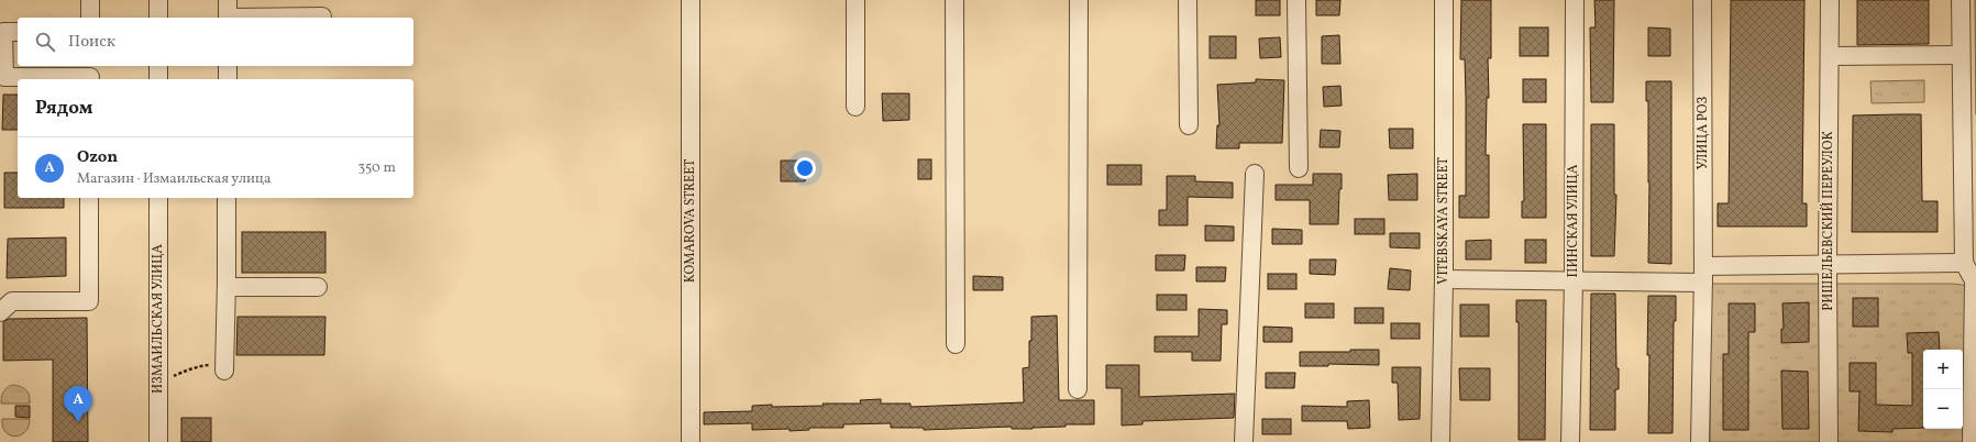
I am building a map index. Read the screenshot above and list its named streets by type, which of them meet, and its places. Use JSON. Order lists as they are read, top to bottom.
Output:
{
  "streets": {
    "street": [
      "УЛИЦА РОЗ",
      "KOMAROVA STREET",
      "VITEBSKAYA STREET",
      "ПИНСКАЯ УЛИЦА",
      "РИШЕЛЬЕВСКИЙ ПЕРЕУЛОК",
      "ИЗМАИЛЬСКАЯ УЛИЦА"
    ]
  },
  "page": {
    "search": "Поиск",
    "heading": "Рядом",
    "list": [
      {
        "mark": "A",
        "name": "Ozon",
        "note": "Магазин · Измаильская улица",
        "value": "350 m"
      }
    ],
    "map_buttons": ["+", "−"],
    "pins": "A"
  }
}
